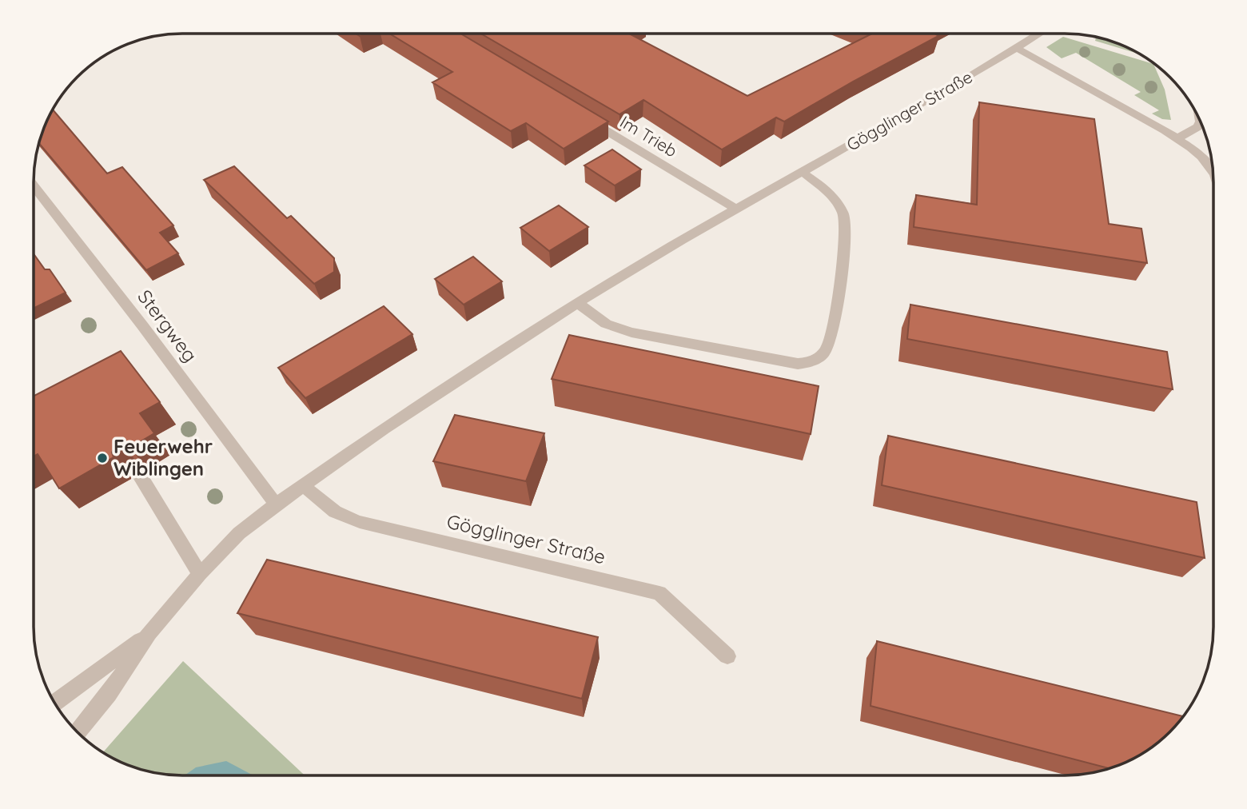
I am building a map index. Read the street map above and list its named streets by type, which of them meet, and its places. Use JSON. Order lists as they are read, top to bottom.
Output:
{
  "streets": {
    "street": ["Gögglinger Straße", "Im Trieb", "Stergweg"]
  },
  "crossings": [
    ["Gögglinger Straße", "Im Trieb"],
    ["Gögglinger Straße", "Stergweg"]
  ],
  "places": ["Feuerwehr Wiblingen"]
}
